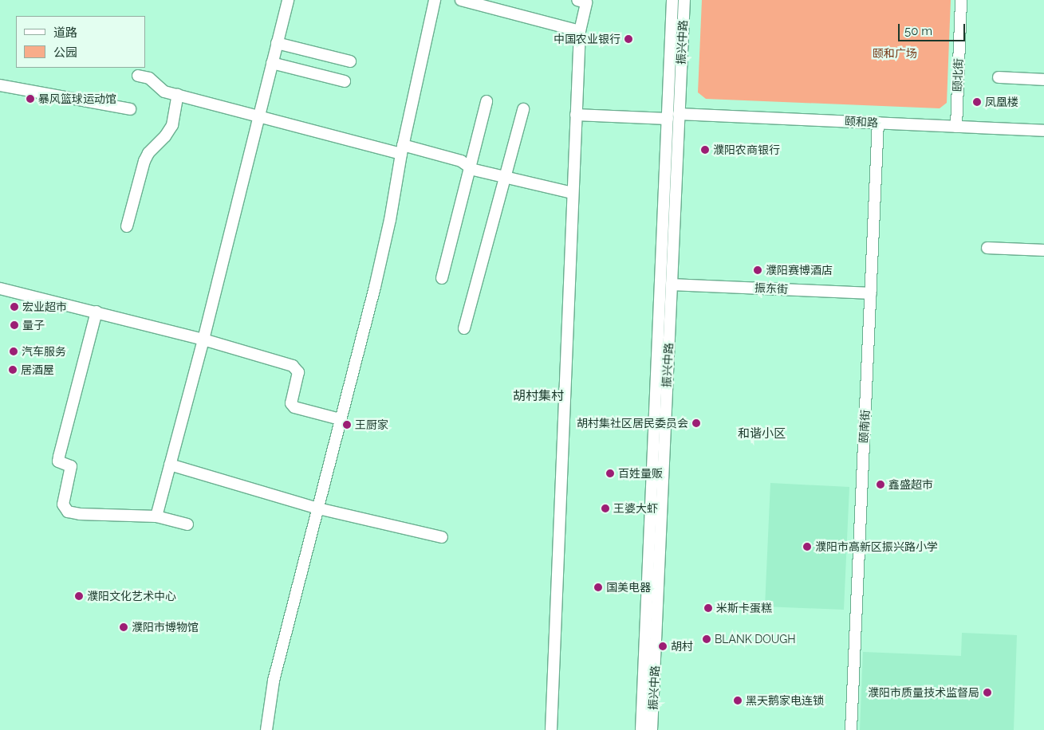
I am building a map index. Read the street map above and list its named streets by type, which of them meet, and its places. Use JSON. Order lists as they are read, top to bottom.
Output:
{
  "streets": {
    "street": [
      "振兴中路",
      "颐北街",
      "颐和路",
      "振东街",
      "颐南街"
    ]
  },
  "crossings": [
    ["振兴中路", "颐和路"],
    ["振兴中路", "振东街"],
    ["颐北街", "颐和路"],
    ["颐和路", "颐南街"],
    ["振东街", "颐南街"]
  ],
  "districts": ["胡村集村", "和谐小区"],
  "parks": ["颐和广场"],
  "places": [
    "中国农业银行",
    "暴风篮球运动馆",
    "凤凰楼",
    "濮阳农商银行",
    "濮阳赛博酒店",
    "宏业超市",
    "量子",
    "汽车服务",
    "居酒屋",
    "胡村集社区居民委员会",
    "王厨家",
    "百姓量贩",
    "鑫盛超市",
    "王婆大虾",
    "濮阳市高新区振兴路小学",
    "国美电器",
    "濮阳文化艺术中心",
    "米斯卡蛋糕",
    "濮阳市博物馆",
    "BLANK DOUGH",
    "胡村",
    "濮阳市质量技术监督局",
    "黑天鹅家电连锁"
  ],
  "legend": ["道路", "公园"],
  "scale_bar": "50 m"
}
